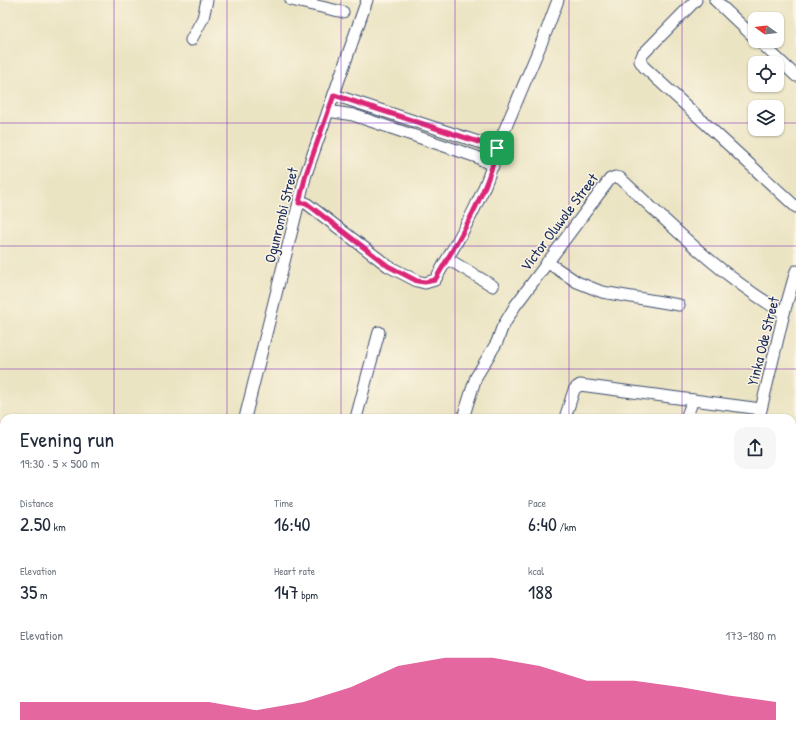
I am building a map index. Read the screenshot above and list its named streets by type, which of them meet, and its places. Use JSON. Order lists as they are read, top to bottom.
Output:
{
  "streets": {
    "street": ["Ogunrombi Street", "Victor Oluwole Street", "Yinka Ode Street"]
  },
  "crossings": [
    ["Victor Oluwole Street", "Yinka Ode Street"]
  ],
  "north": "left",
  "page": {
    "heading": ["Evening run", "19:30 · 5 × 500 m"],
    "stats": [
      ["Distance", "2.50 km"],
      ["Time", "16:40"],
      ["Pace", "6:40 /km"],
      ["Elevation", "35 m"],
      ["Heart rate", "147 bpm"],
      ["kcal", "188"]
    ],
    "chart": ["Elevation", "173–180 m"]
  }
}
